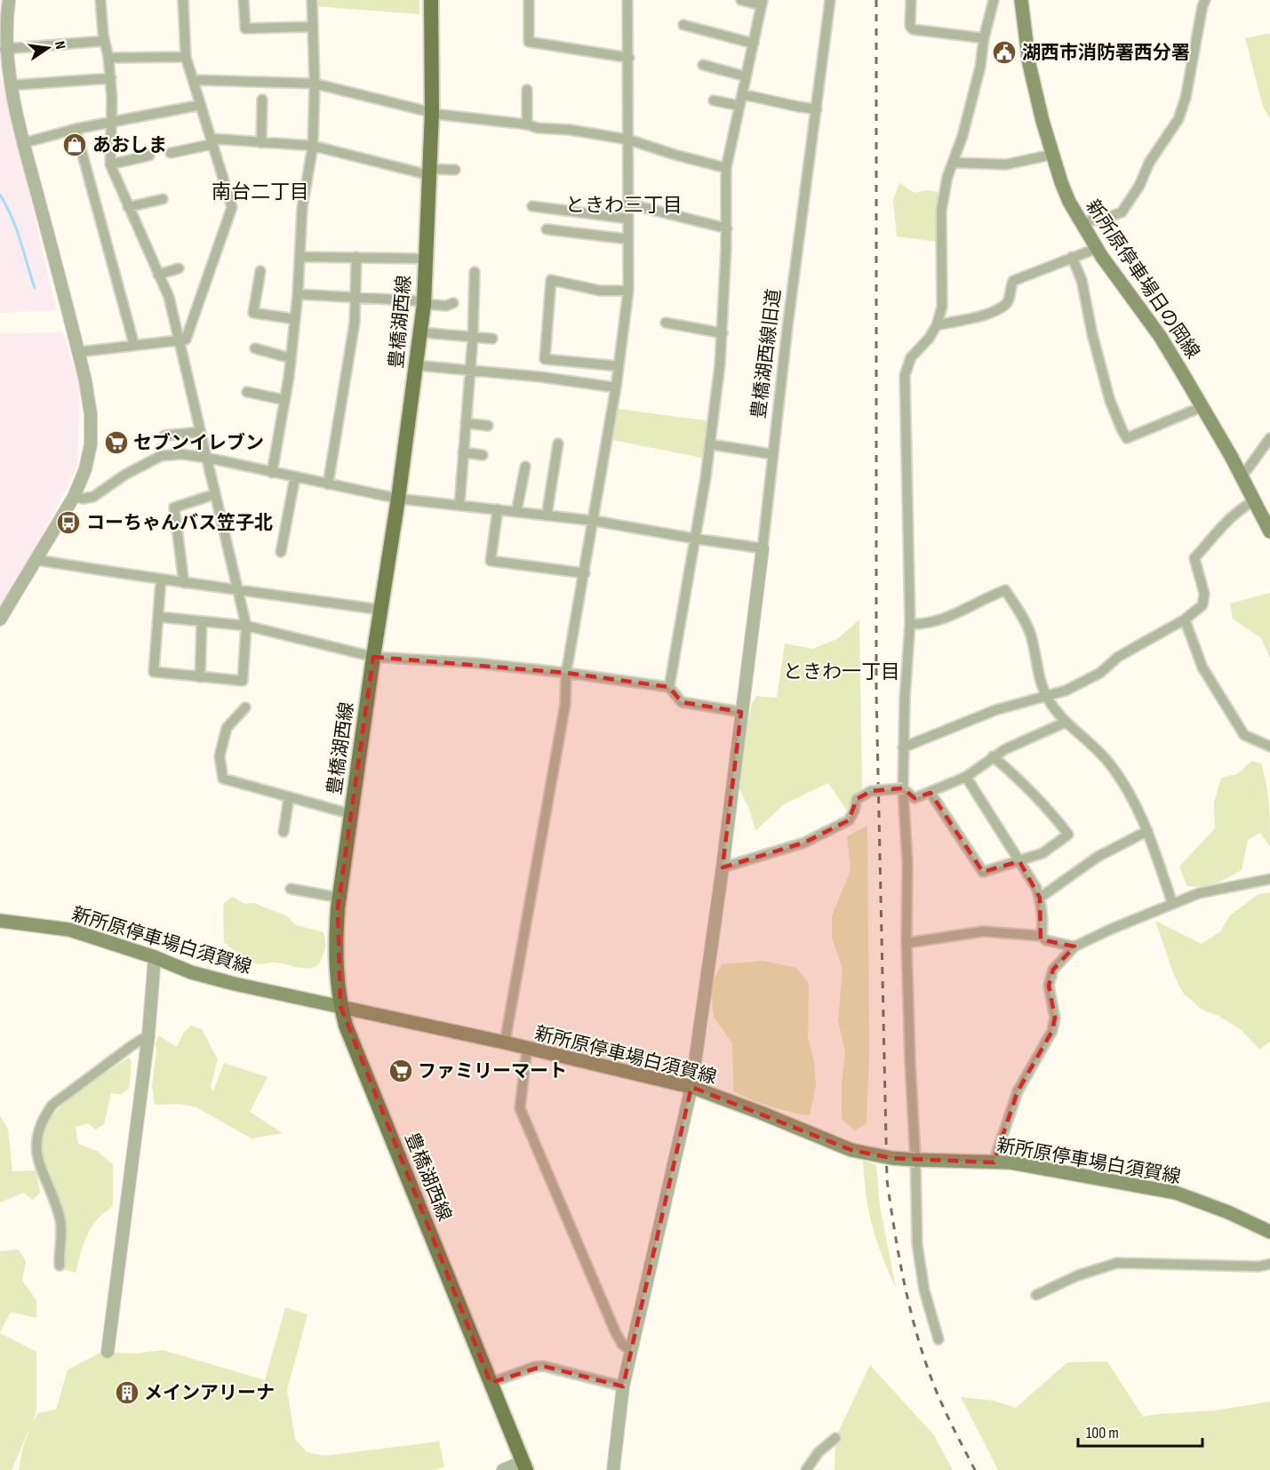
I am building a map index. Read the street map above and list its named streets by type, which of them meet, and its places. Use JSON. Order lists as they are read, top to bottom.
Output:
{
  "streets": {
    "main road": ["新所原停車場日の岡線", "豊橋湖西線", "新所原停車場白須賀線"],
    "street": ["豊橋湖西線旧道"]
  },
  "crossings": [
    ["豊橋湖西線", "新所原停車場白須賀線"],
    ["豊橋湖西線旧道", "新所原停車場白須賀線"]
  ],
  "districts": ["南台二丁目", "ときわ三丁目", "ときわ一丁目"],
  "places": {
    "public building": ["湖西市消防署西分署"],
    "shop": ["あおしま"],
    "supermarket": ["セブンイレブン", "ファミリーマート"],
    "bus stop": ["コーちゃんバス笠子北"],
    "building": ["メインアリーナ"]
  },
  "scale_bar": "100 m",
  "north": "right"
}
